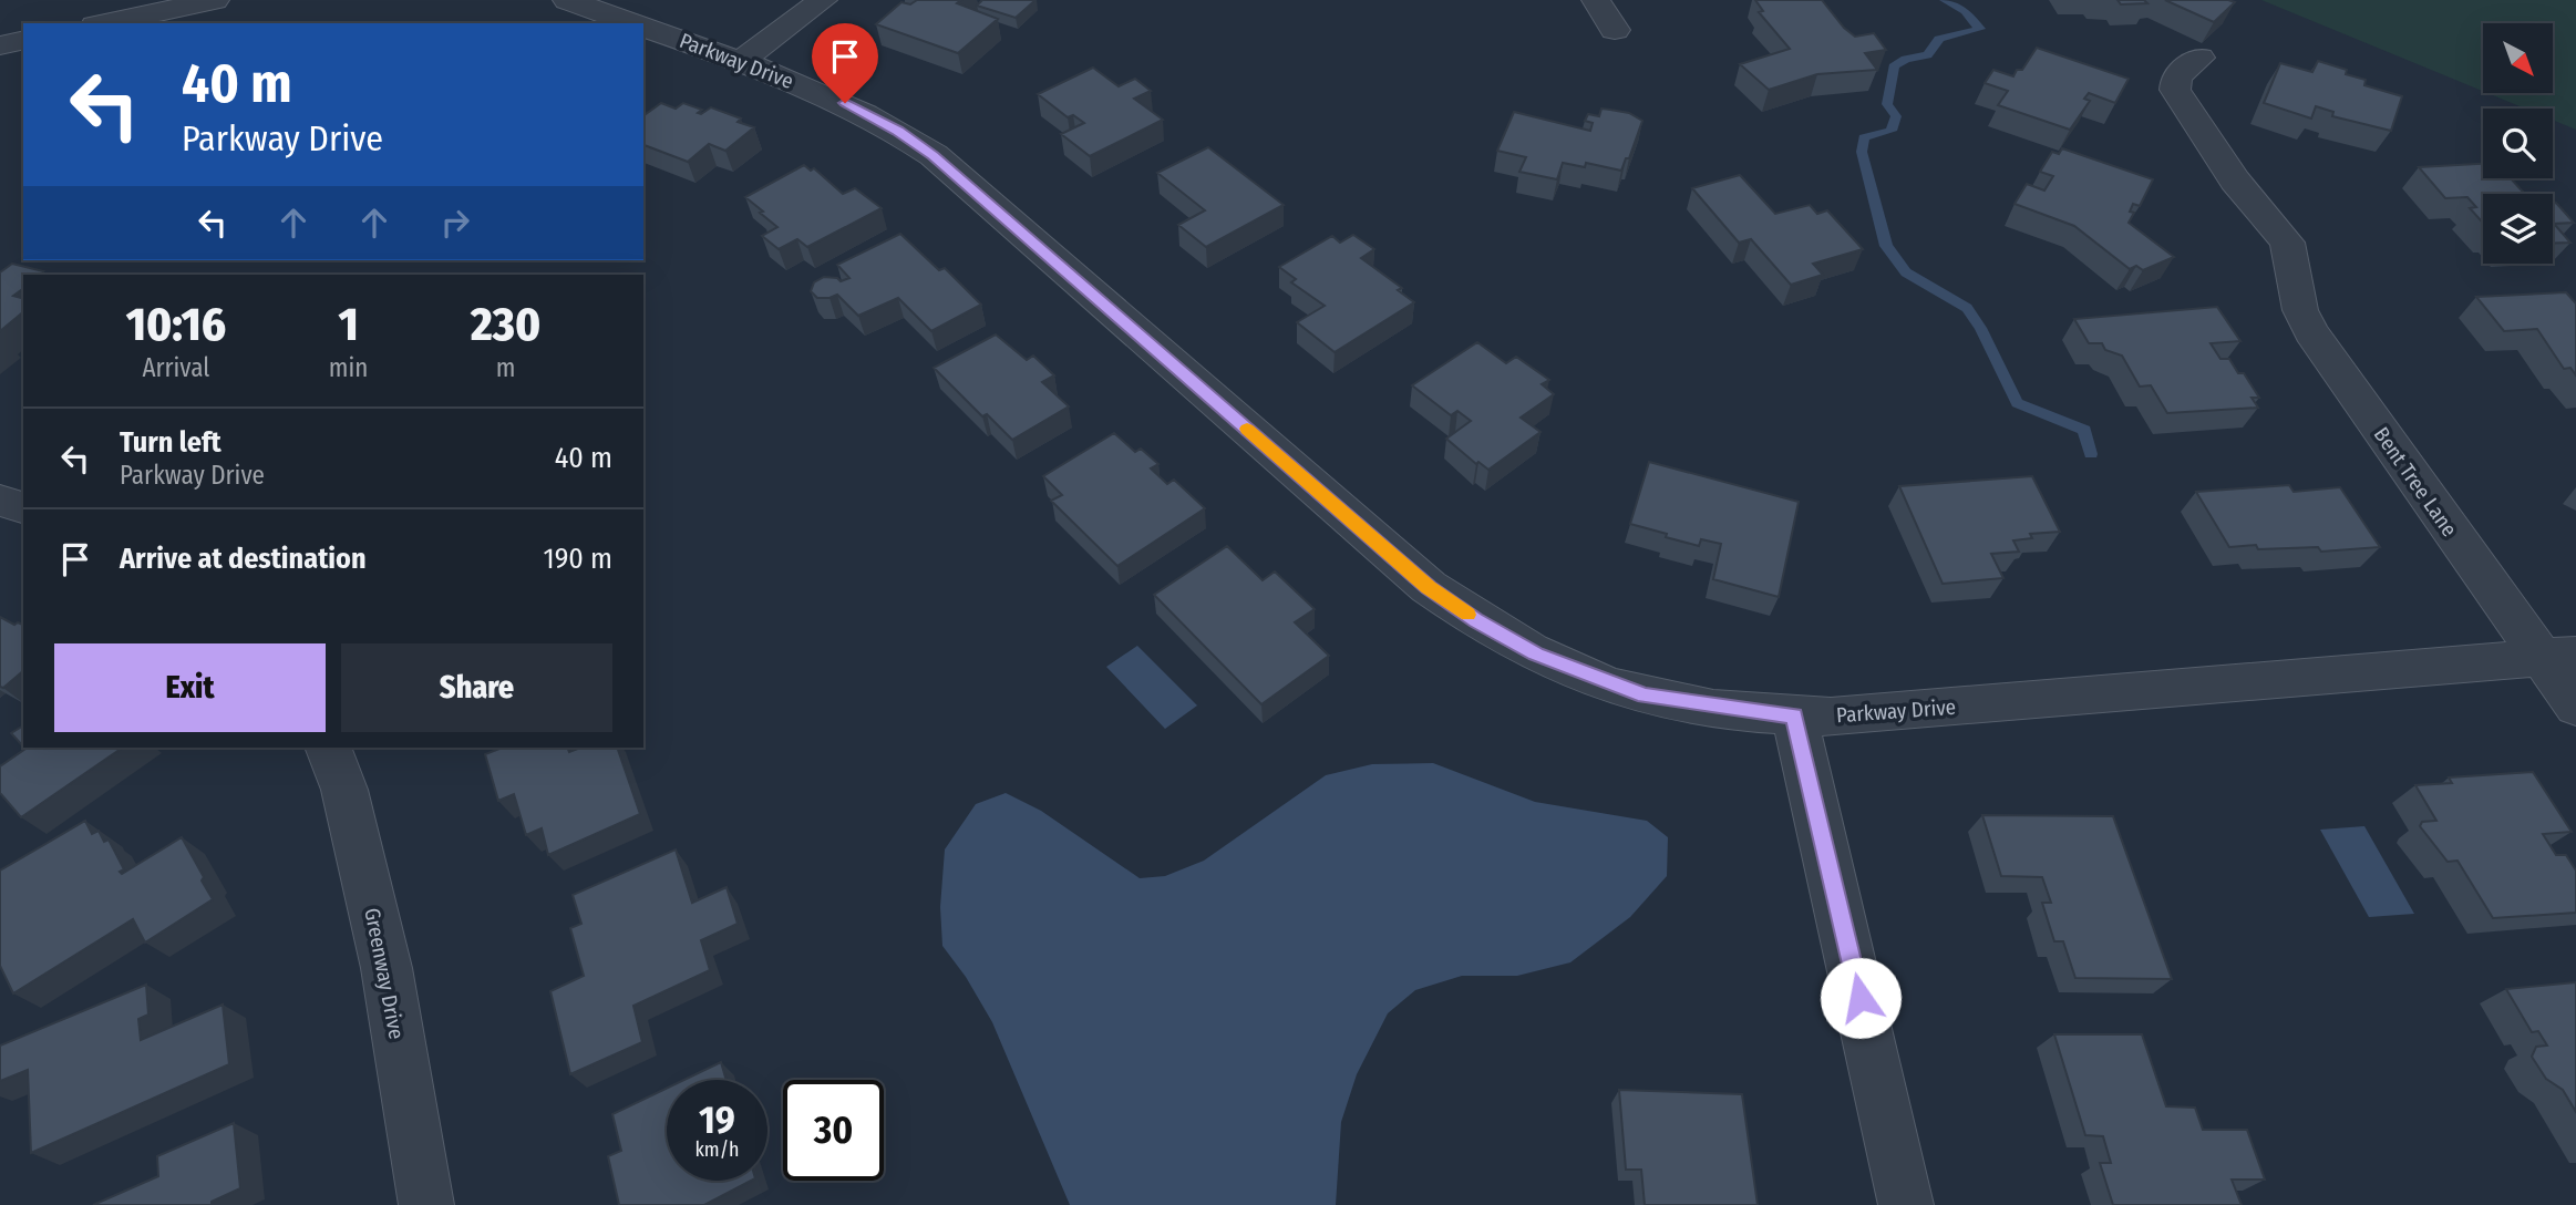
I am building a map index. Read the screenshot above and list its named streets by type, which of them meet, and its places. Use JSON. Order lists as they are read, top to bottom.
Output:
{
  "streets": {
    "street": ["Parkway Drive", "Bent Tree Lane", "Greenway Drive"]
  },
  "crossings": [
    ["Parkway Drive", "Bent Tree Lane"]
  ],
  "north": "bottom right",
  "page": {
    "turn": ["40 m", "Parkway Drive"],
    "eta": [
      "10:16",
      "Arrival",
      "1",
      "min",
      "230",
      "m"
    ],
    "list": [
      {
        "name": "Turn left",
        "note": "Parkway Drive",
        "value": "40 m"
      },
      {
        "name": "Arrive at destination",
        "value": "190 m"
      }
    ],
    "buttons": ["Exit", "Share"],
    "speed": "19 km/h",
    "limit": "30"
  }
}
